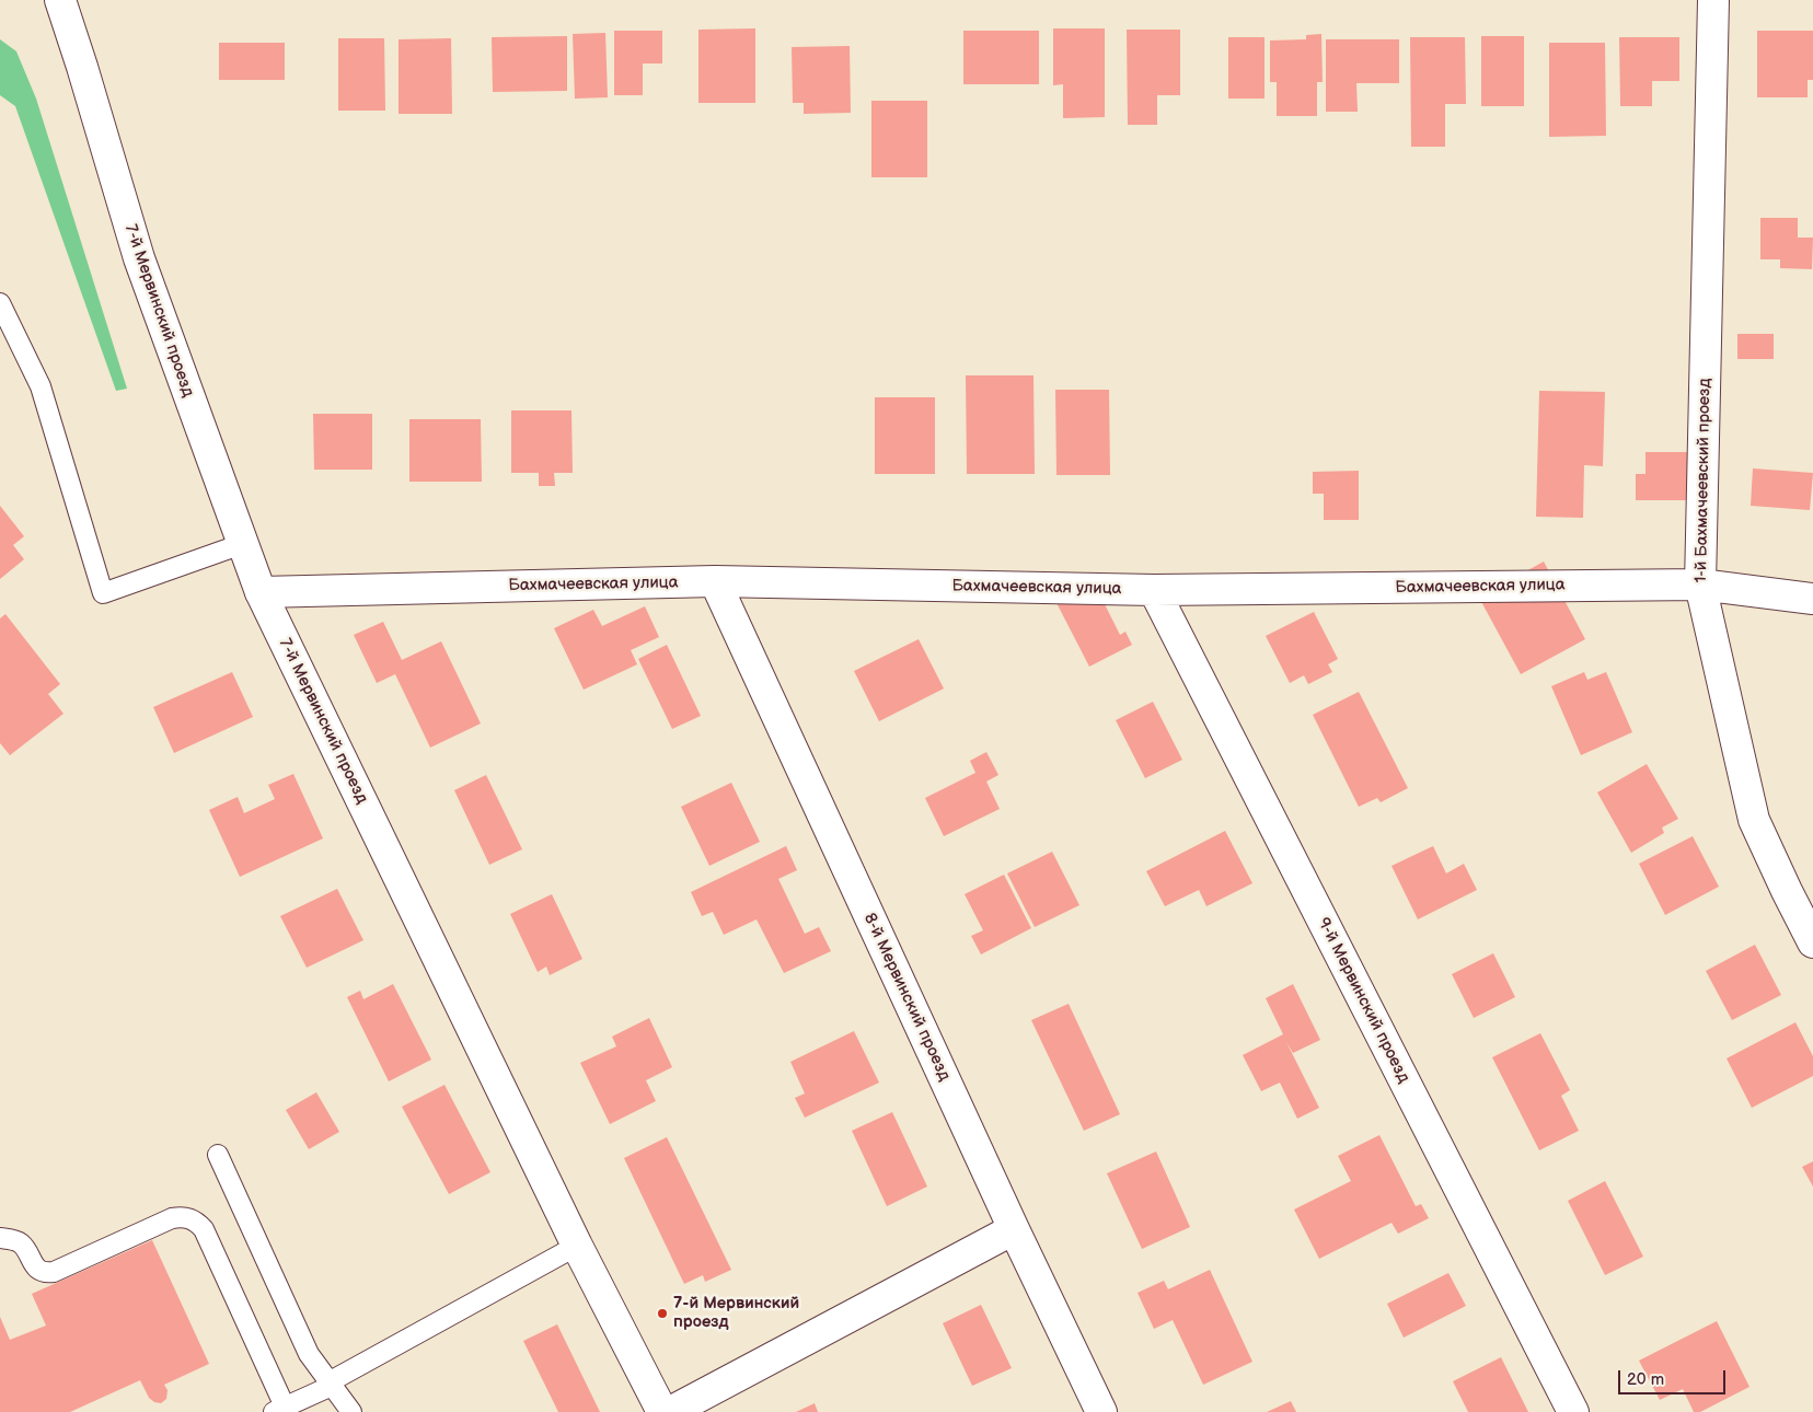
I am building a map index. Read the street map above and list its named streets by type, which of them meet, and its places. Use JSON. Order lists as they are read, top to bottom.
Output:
{
  "streets": {
    "street": [
      "7-й Мервинский проезд",
      "1-й Бахмачеевский проезд",
      "Бахмачеевская улица",
      "8-й Мервинский проезд",
      "9-й Мервинский проезд"
    ]
  },
  "crossings": [
    ["7-й Мервинский проезд", "Бахмачеевская улица"],
    ["1-й Бахмачеевский проезд", "Бахмачеевская улица"],
    ["Бахмачеевская улица", "8-й Мервинский проезд"],
    ["Бахмачеевская улица", "9-й Мервинский проезд"]
  ],
  "places": ["7-й Мервинский проезд"],
  "scale_bar": "20 m"
}
